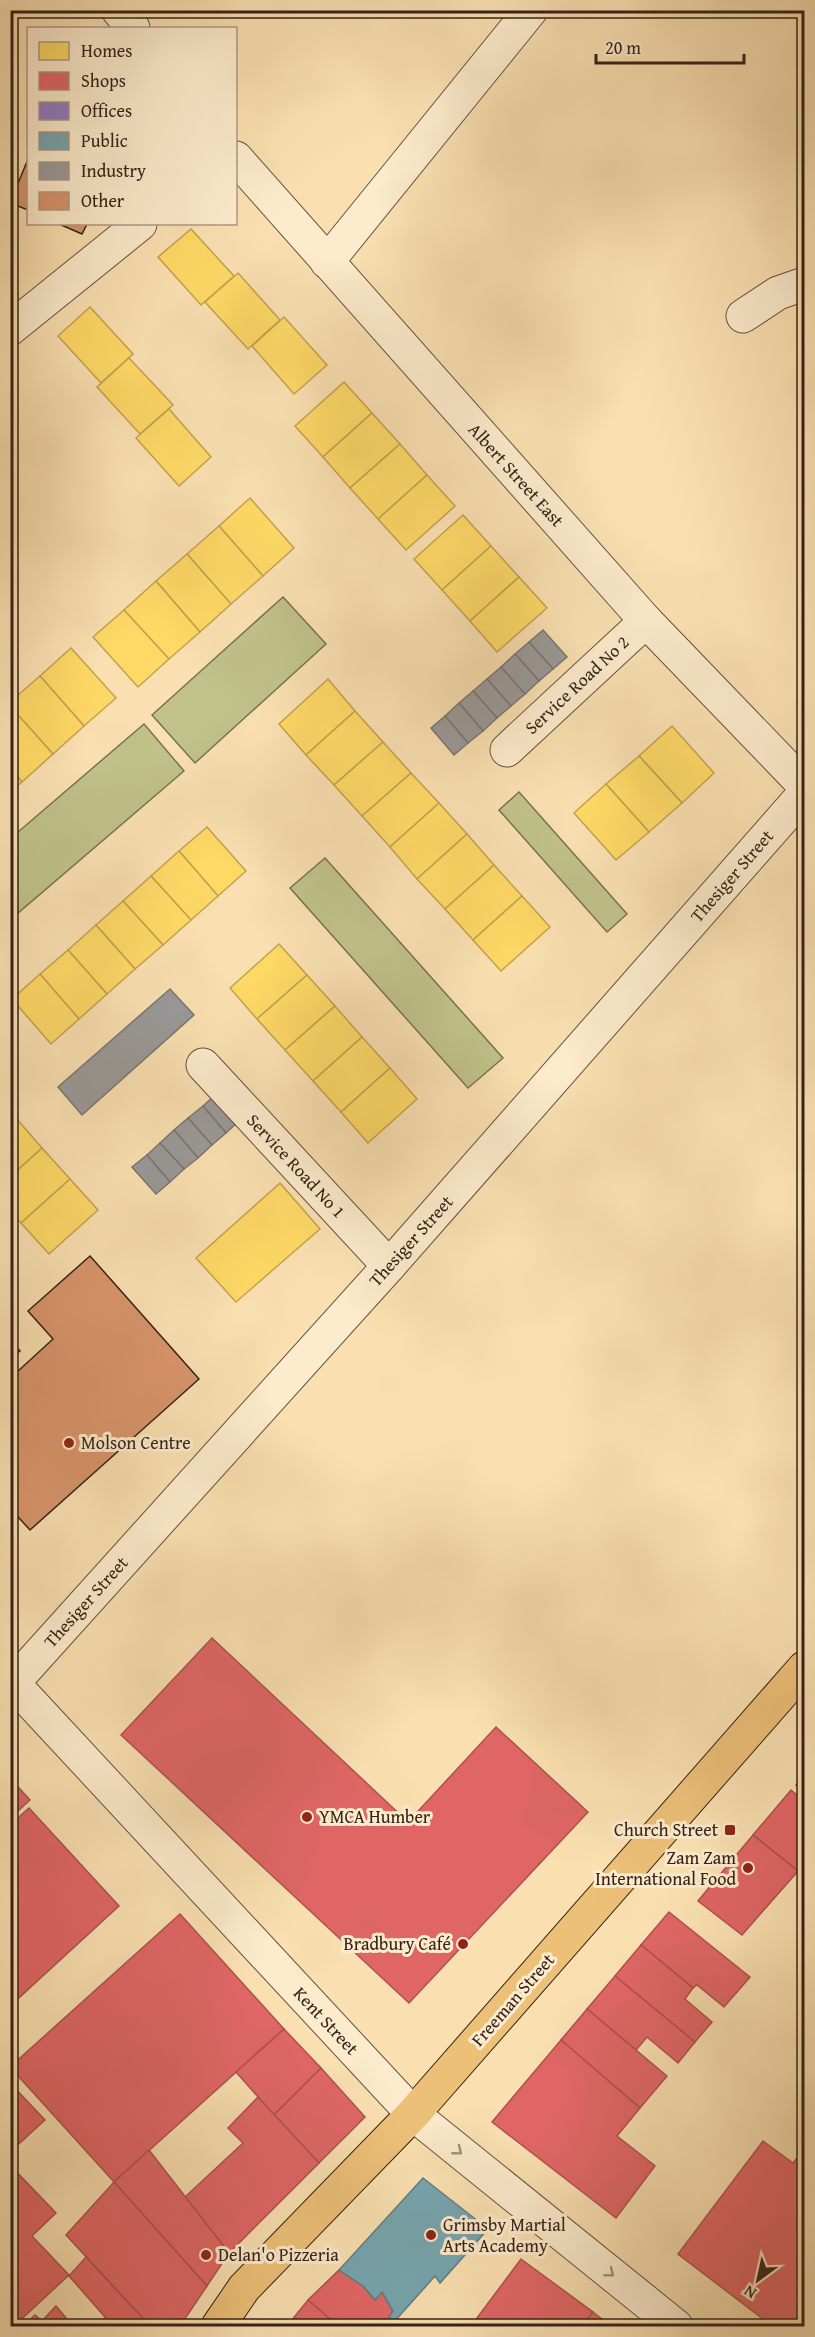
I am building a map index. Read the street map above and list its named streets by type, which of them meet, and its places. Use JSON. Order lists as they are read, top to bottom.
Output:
{
  "streets": {
    "main road": ["Freeman Street"],
    "street": [
      "Albert Street East",
      "Service Road No 2",
      "Thesiger Street",
      "Service Road No 1",
      "Kent Street"
    ]
  },
  "crossings": [
    ["Albert Street East", "Service Road No 2"],
    ["Thesiger Street", "Service Road No 1"],
    ["Thesiger Street", "Kent Street"],
    ["Freeman Street", "Kent Street"]
  ],
  "one_way": ["Kent Street"],
  "places": {
    "other": [
      "Molson Centre",
      "YMCA Humber",
      "Zam Zam International Food",
      "Bradbury Café",
      "Grimsby Martial Arts Academy",
      "Delan'o Pizzeria"
    ],
    "transit": ["Church Street"]
  },
  "legend": [
    "Homes",
    "Shops",
    "Offices",
    "Public",
    "Industry",
    "Other"
  ],
  "scale_bar": "20 m",
  "north": "bottom left"
}
